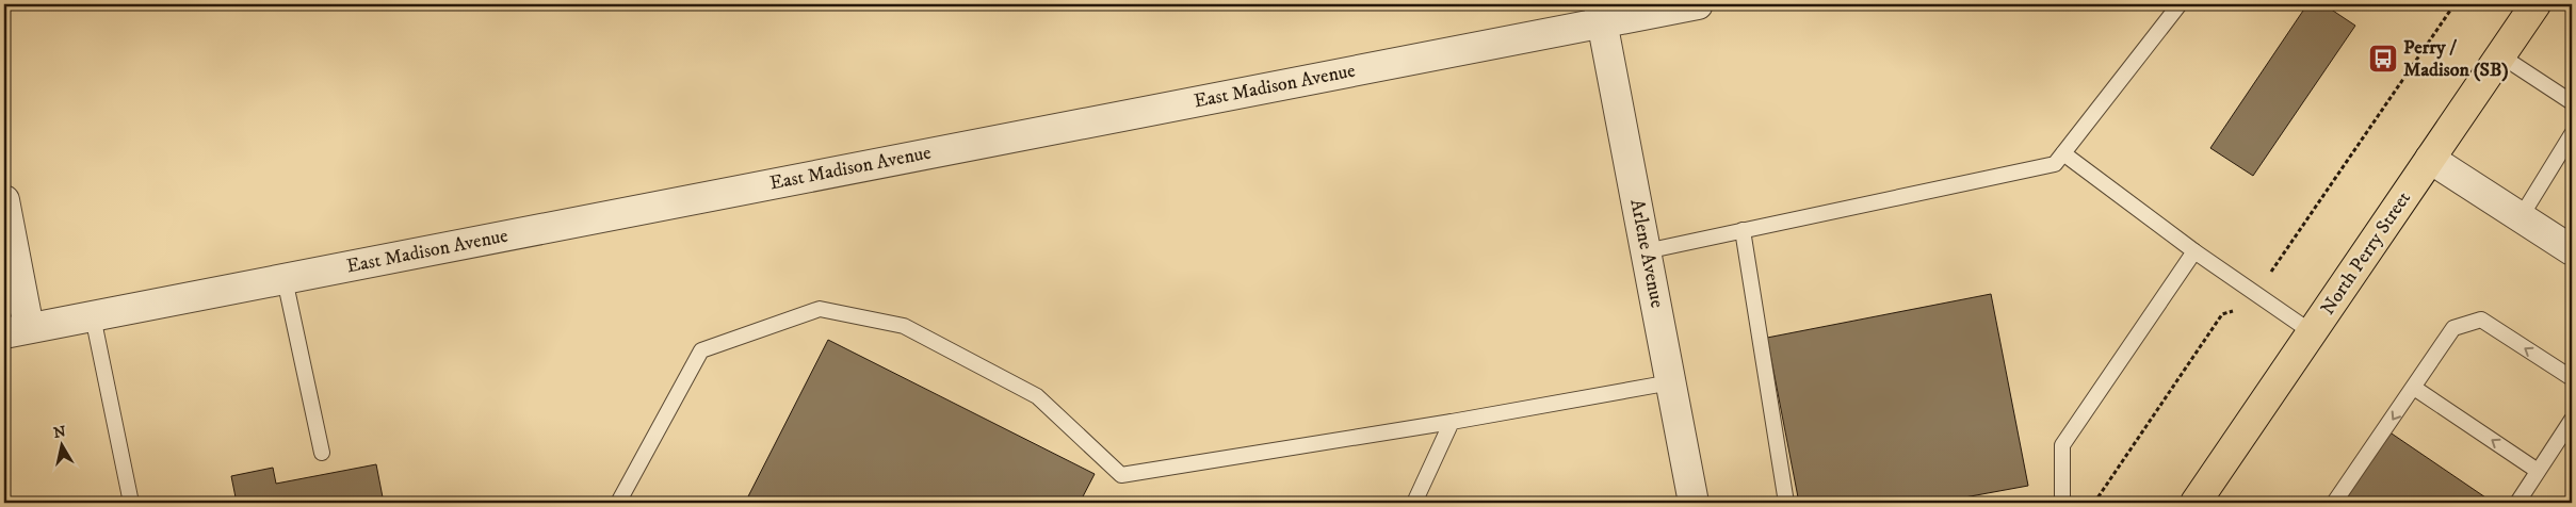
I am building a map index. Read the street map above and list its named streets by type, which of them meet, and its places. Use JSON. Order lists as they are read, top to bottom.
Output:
{
  "streets": {
    "main road": ["North Perry Street"],
    "street": ["East Madison Avenue", "Arlene Avenue"]
  },
  "crossings": [
    ["East Madison Avenue", "Arlene Avenue"]
  ],
  "places": {
    "bus stop": ["Perry / Madison (SB)"]
  },
  "north": "top"
}
